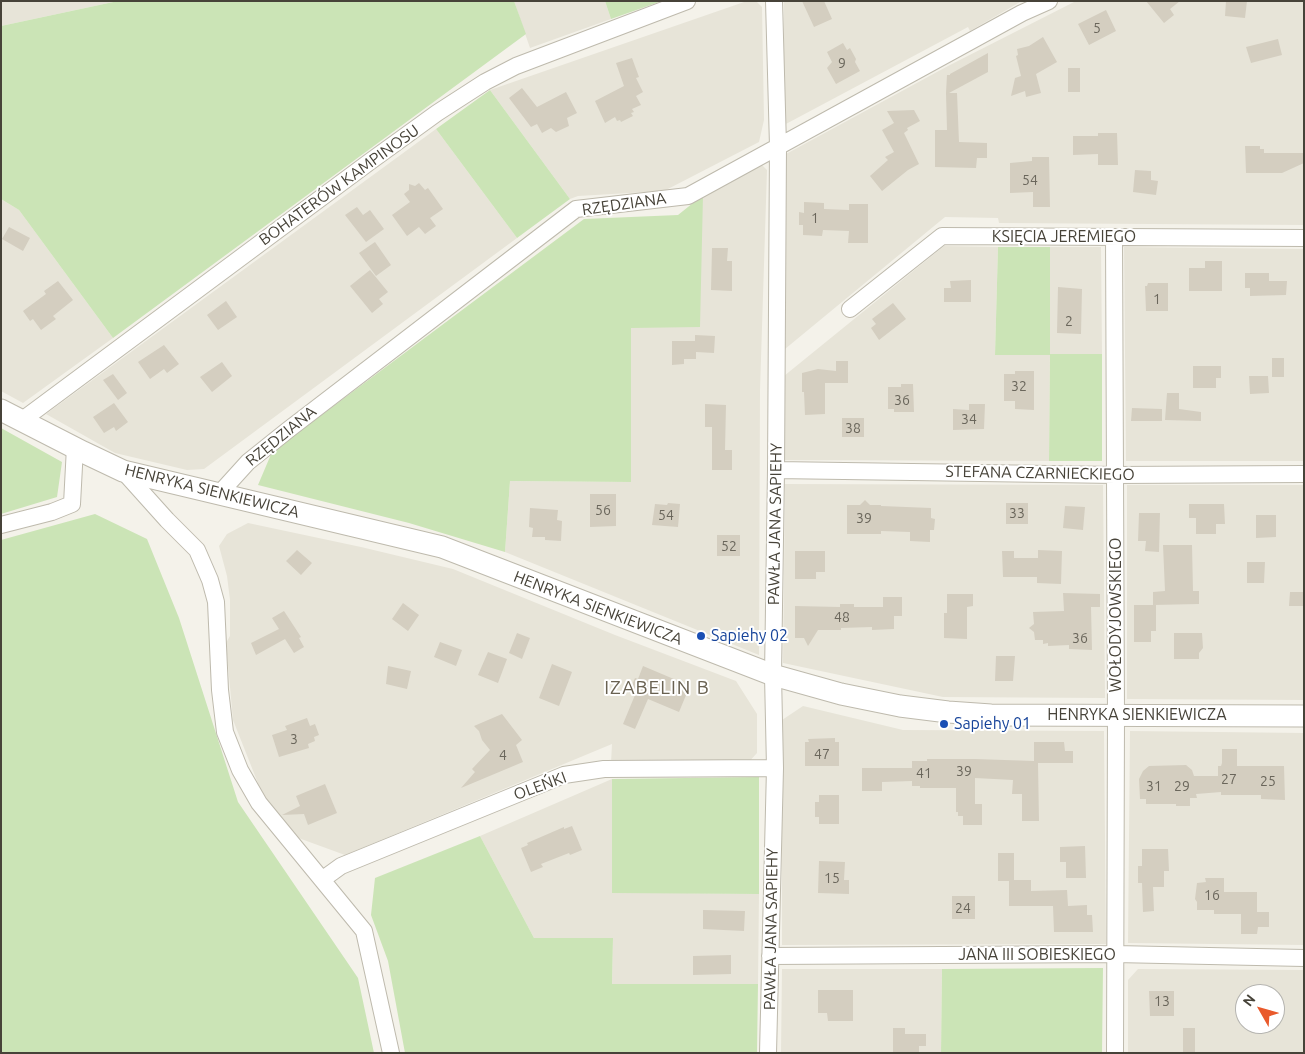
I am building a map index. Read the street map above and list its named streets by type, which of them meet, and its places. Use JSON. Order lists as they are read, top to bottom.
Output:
{
  "streets": {
    "street": [
      "BOHATERÓW KAMPINOSU",
      "RZĘDZIANA",
      "KSIĘCIA JEREMIEGO",
      "STEFANA CZARNIECKIEGO",
      "HENRYKA SIENKIEWICZA",
      "PAWŁA JANA SAPIEHY",
      "WOŁODYJOWSKIEGO",
      "OLEŃKI",
      "JANA III SOBIESKIEGO"
    ]
  },
  "crossings": [
    ["BOHATERÓW KAMPINOSU", "HENRYKA SIENKIEWICZA"],
    ["RZĘDZIANA", "HENRYKA SIENKIEWICZA"],
    ["RZĘDZIANA", "PAWŁA JANA SAPIEHY"],
    ["KSIĘCIA JEREMIEGO", "WOŁODYJOWSKIEGO"],
    ["STEFANA CZARNIECKIEGO", "PAWŁA JANA SAPIEHY"],
    ["STEFANA CZARNIECKIEGO", "WOŁODYJOWSKIEGO"],
    ["HENRYKA SIENKIEWICZA", "PAWŁA JANA SAPIEHY"],
    ["HENRYKA SIENKIEWICZA", "WOŁODYJOWSKIEGO"],
    ["PAWŁA JANA SAPIEHY", "OLEŃKI"],
    ["PAWŁA JANA SAPIEHY", "JANA III SOBIESKIEGO"],
    ["WOŁODYJOWSKIEGO", "JANA III SOBIESKIEGO"]
  ],
  "districts": ["IZABELIN B"],
  "places": ["Sapiehy 02", "Sapiehy 01"],
  "house_numbers": [
    "5",
    "9",
    "54",
    "1",
    "1",
    "2",
    "32",
    "36",
    "34",
    "38",
    "56",
    "33",
    "54",
    "39",
    "52",
    "48",
    "36",
    "3",
    "47",
    "4",
    "39",
    "41",
    "27",
    "25",
    "31",
    "29",
    "15",
    "16",
    "24",
    "13"
  ],
  "north": "top left"
}
